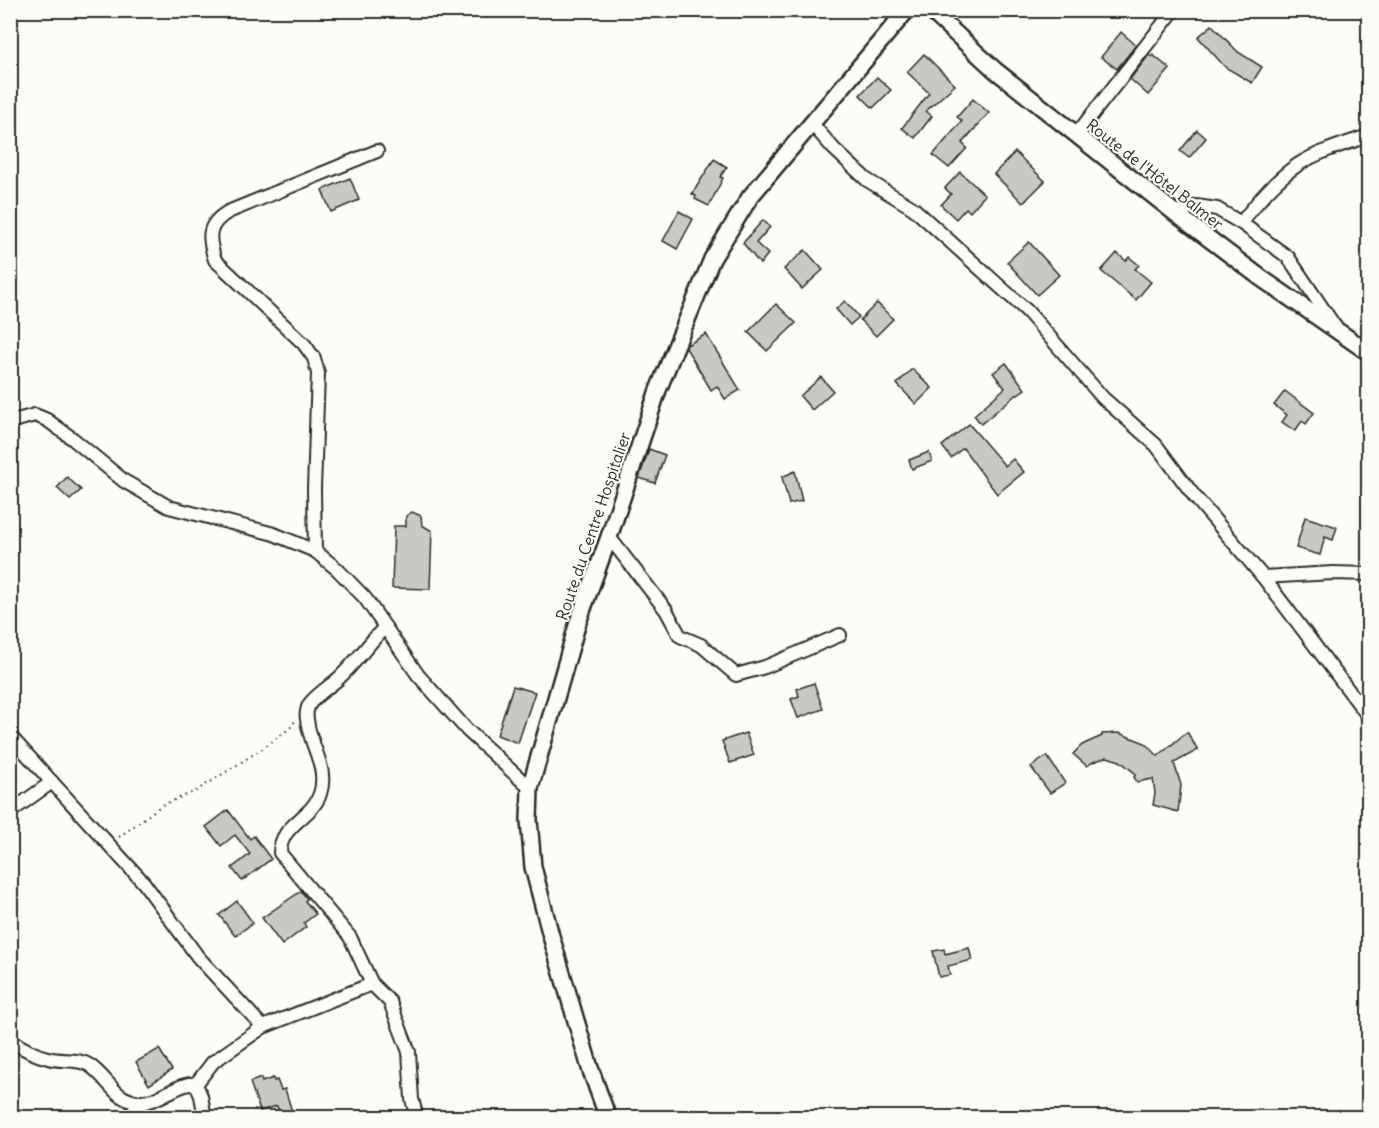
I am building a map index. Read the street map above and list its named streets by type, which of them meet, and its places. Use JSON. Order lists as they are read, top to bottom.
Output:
{
  "streets": {
    "street": ["Route de l'Hôtel Balmer", "Route du Centre Hospitalier"]
  }
}
